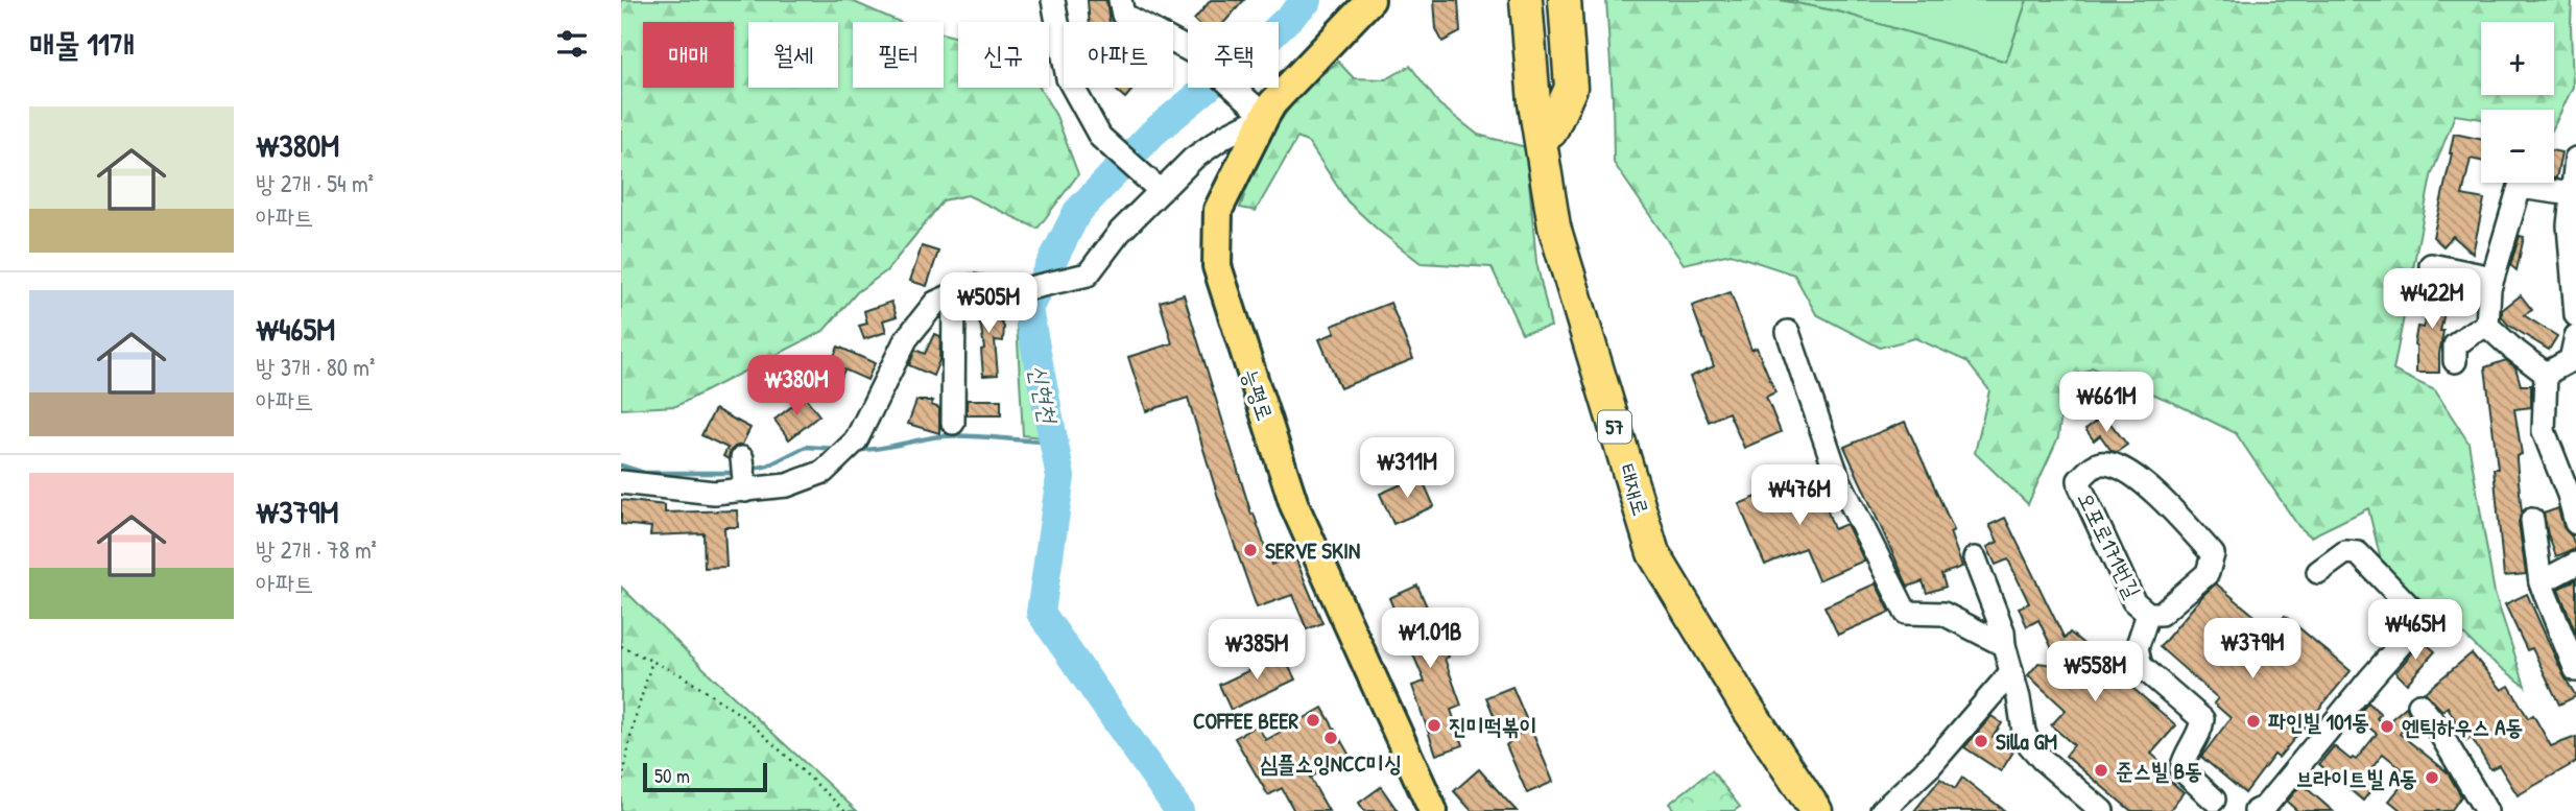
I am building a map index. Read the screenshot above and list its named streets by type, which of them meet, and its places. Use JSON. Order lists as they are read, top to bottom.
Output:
{
  "streets": {
    "highway": ["57", "태재로"],
    "main road": ["능평로"],
    "street": ["오포로171번길"]
  },
  "water": ["신현천"],
  "places": [
    "SERVE SKIN",
    "COFFEE BEER",
    "파인빌 101동",
    "진미떡볶이",
    "엔틱하우스 A동",
    "심플소잉NCC미싱",
    "Silla GM",
    "준스빌 B동",
    "브라이트빌 A동"
  ],
  "scale_bar": "50 m",
  "page": {
    "heading": "매물 11개",
    "map_buttons": ["+", "−"],
    "chip": [
      "매매",
      "월세",
      "필터",
      "신규",
      "아파트",
      "주택"
    ],
    "list": [
      {
        "name": "₩380M",
        "note": "방 2개 · 54 m² · 아파트"
      },
      {
        "name": "₩465M",
        "note": "방 3개 · 80 m² · 아파트"
      },
      {
        "name": "₩379M",
        "note": "방 2개 · 78 m² · 아파트"
      }
    ],
    "price": [
      "₩422M",
      "₩505M",
      "₩380M",
      "₩661M",
      "₩311M",
      "₩476M",
      "₩465M",
      "₩1.01B",
      "₩379M",
      "₩385M",
      "₩558M"
    ],
    "scale": "50 m"
  }
}
